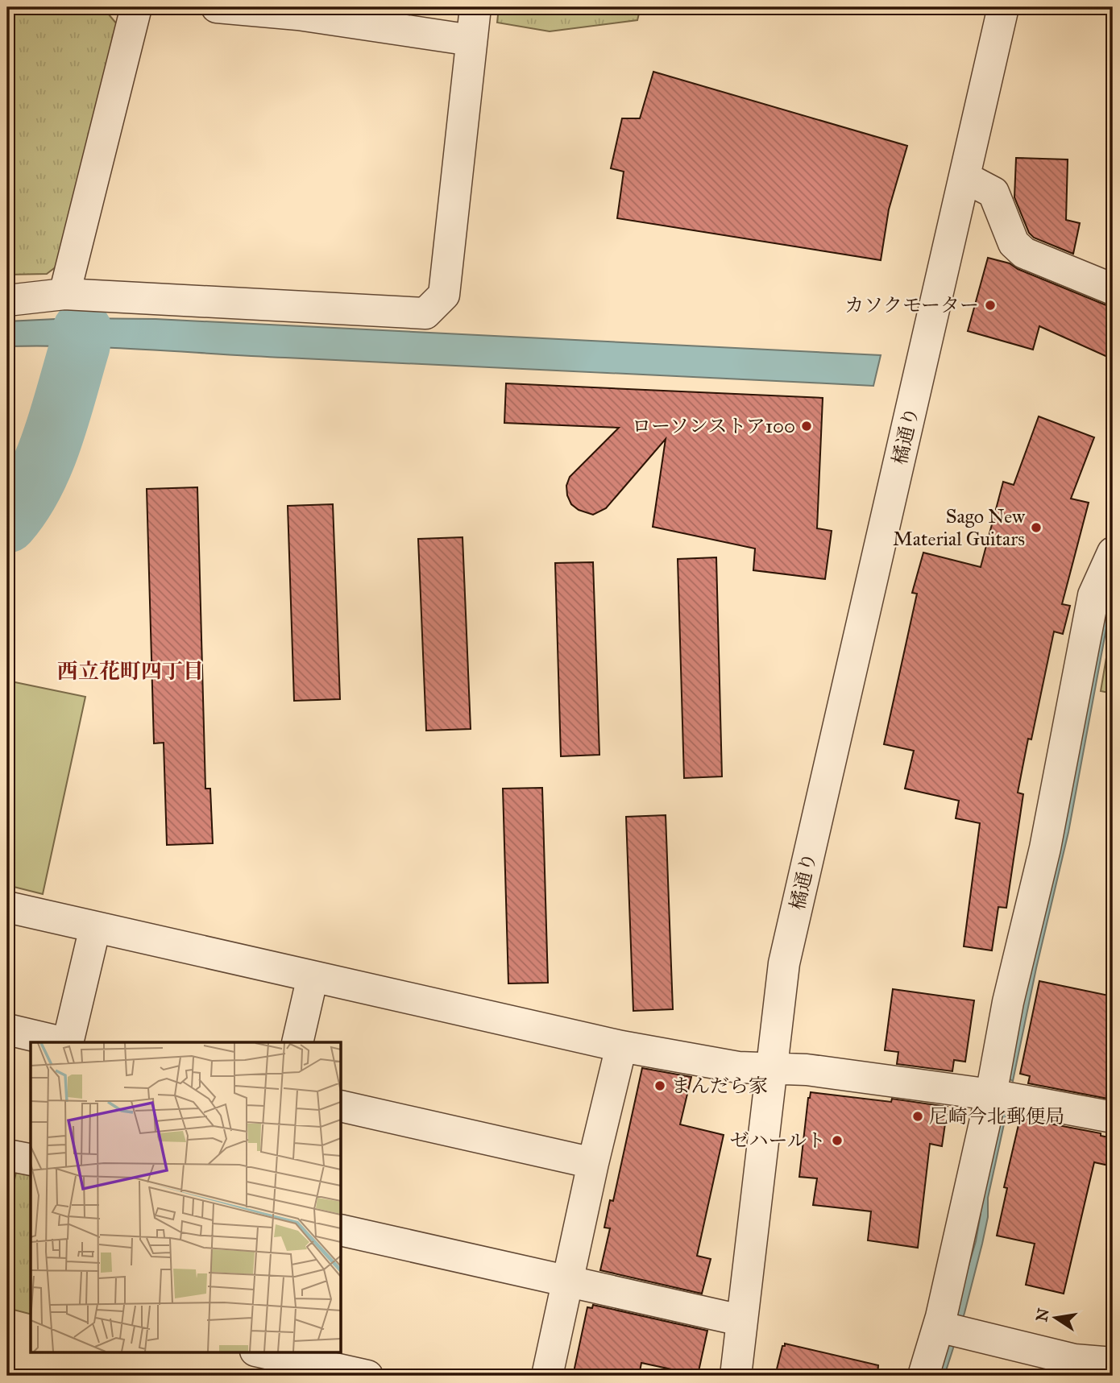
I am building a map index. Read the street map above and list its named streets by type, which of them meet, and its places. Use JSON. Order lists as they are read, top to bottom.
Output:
{
  "streets": {
    "street": ["橘通り"]
  },
  "districts": ["西立花町四丁目"],
  "places": [
    "カソクモーター",
    "ローソンストア100",
    "Sago New Material Guitars",
    "まんだら家",
    "尼崎今北郵便局",
    "ゼハールト"
  ],
  "north": "left"
}
